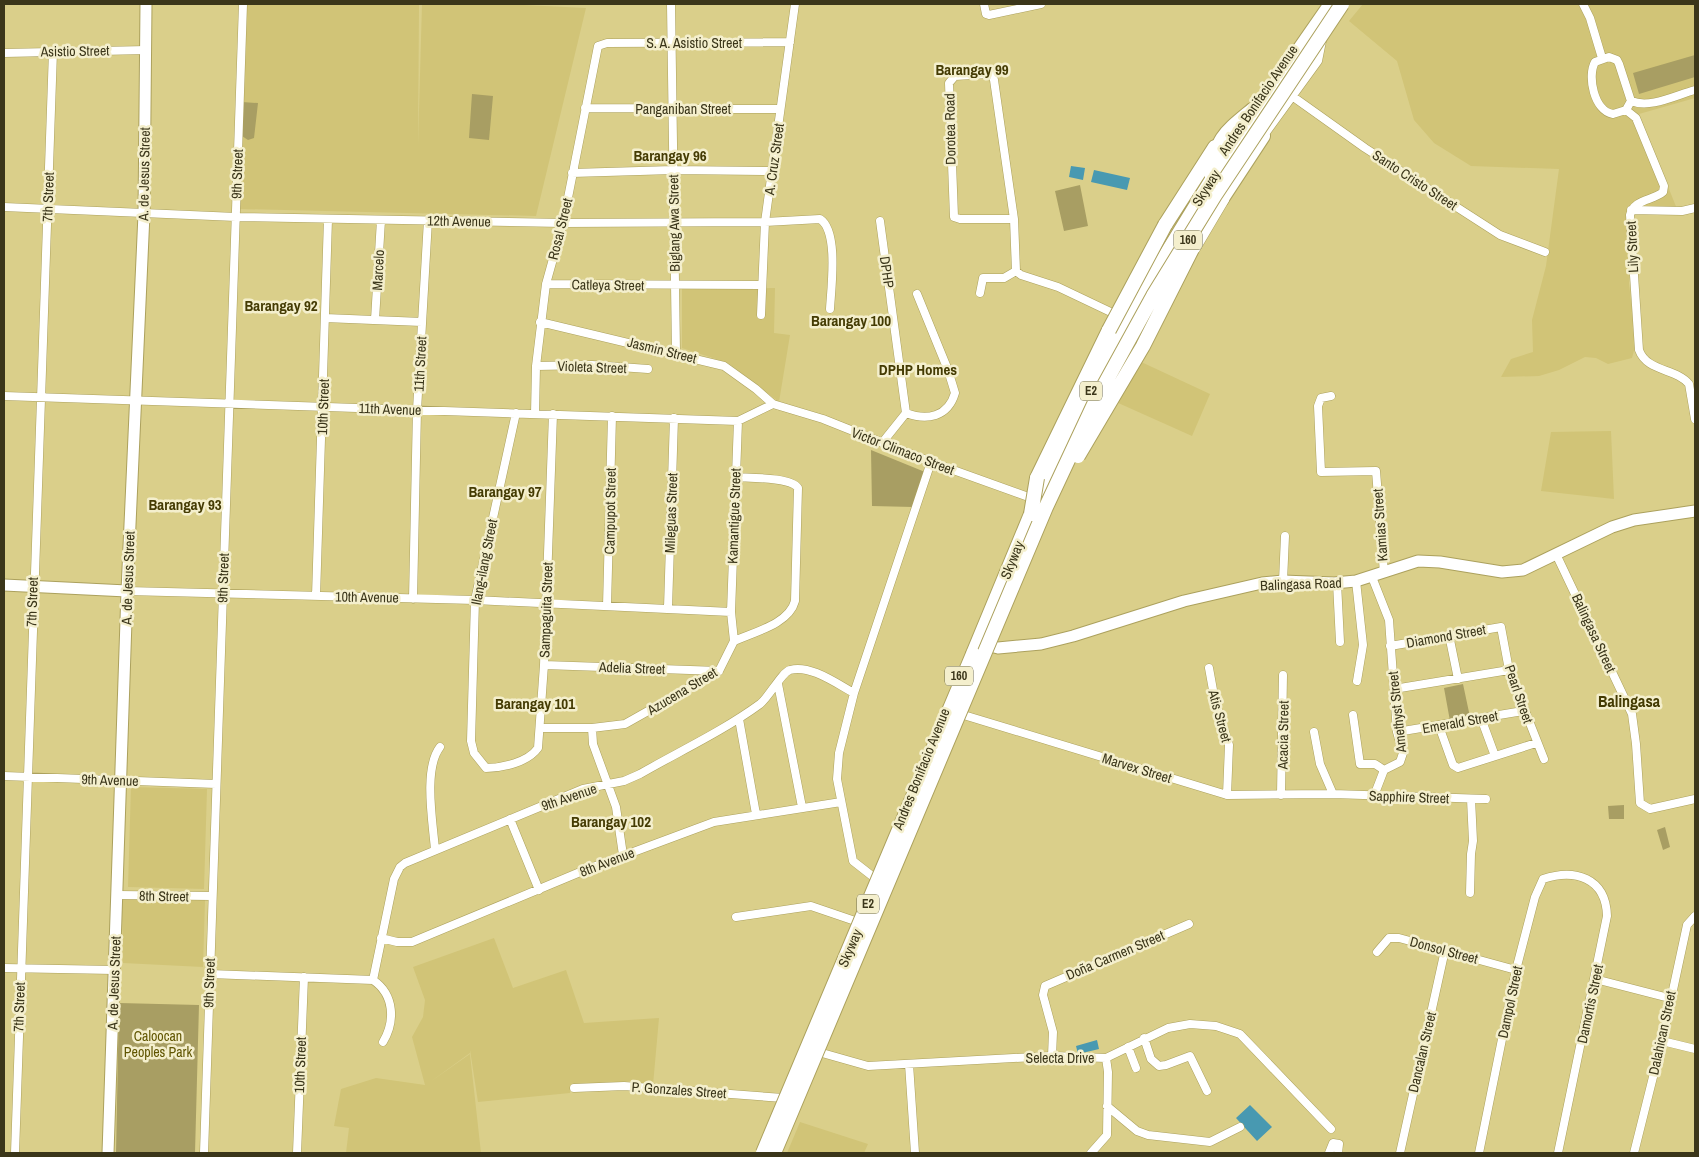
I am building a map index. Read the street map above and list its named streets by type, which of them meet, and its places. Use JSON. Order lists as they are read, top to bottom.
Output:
{
  "streets": {
    "highway": ["Skyway", "E2"],
    "main road": [
      "Andres Bonifacio Avenue",
      "A. de Jesus Street",
      "160",
      "Balingasa Road",
      "10th Avenue"
    ],
    "street": [
      "S. A. Asistio Street",
      "Asistio Street",
      "Panganiban Street",
      "Dorotea Road",
      "A. Cruz Street",
      "9th Street",
      "Santo Cristo Street",
      "7th Street",
      "12th Avenue",
      "Biglang Awa Street",
      "Rosal Street",
      "Lily Street",
      "Marcelo",
      "DPHP",
      "Catleya Street",
      "Jasmin Street",
      "11th Street",
      "Violeta Street",
      "10th Street",
      "11th Avenue",
      "Victor Climaco Street",
      "Campupot Street",
      "Mileguas Street",
      "Kamantigue Street",
      "Kamias Street",
      "Ilang-ilang Street",
      "Sampaguita Street",
      "Balingasa Street",
      "Diamond Street",
      "Adelia Street",
      "Azucena Street",
      "Pearl Street",
      "Amethyst Street",
      "Atis Street",
      "Emerald Street",
      "Acacia Street",
      "Marvex Street",
      "9th Avenue",
      "Sapphire Street",
      "8th Avenue",
      "8th Street",
      "Donsol Street",
      "Doña Carmen Street",
      "Dampol Street",
      "Damortis Street",
      "Dalahican Street",
      "Dancalan Street",
      "Selecta Drive",
      "P. Gonzales Street"
    ]
  },
  "crossings": [
    ["S. A. Asistio Street", "A. Cruz Street"],
    ["S. A. Asistio Street", "Biglang Awa Street"],
    ["S. A. Asistio Street", "Rosal Street"],
    ["Asistio Street", "A. de Jesus Street"],
    ["Asistio Street", "7th Street"],
    ["Andres Bonifacio Avenue", "Santo Cristo Street"],
    ["Andres Bonifacio Avenue", "Skyway"],
    ["Andres Bonifacio Avenue", "Victor Climaco Street"],
    ["Andres Bonifacio Avenue", "Balingasa Road"],
    ["Andres Bonifacio Avenue", "Marvex Street"],
    ["Andres Bonifacio Avenue", "Selecta Drive"],
    ["Andres Bonifacio Avenue", "P. Gonzales Street"],
    ["Panganiban Street", "A. Cruz Street"],
    ["Panganiban Street", "Biglang Awa Street"],
    ["Panganiban Street", "Rosal Street"],
    ["A. Cruz Street", "12th Avenue"],
    ["A. Cruz Street", "Catleya Street"],
    ["A. de Jesus Street", "12th Avenue"],
    ["A. de Jesus Street", "11th Avenue"],
    ["A. de Jesus Street", "10th Avenue"],
    ["A. de Jesus Street", "9th Avenue"],
    ["A. de Jesus Street", "8th Street"],
    ["9th Street", "12th Avenue"],
    ["9th Street", "11th Avenue"],
    ["9th Street", "10th Avenue"],
    ["9th Street", "9th Avenue"],
    ["9th Street", "8th Street"],
    ["7th Street", "12th Avenue"],
    ["7th Street", "11th Avenue"],
    ["7th Street", "10th Avenue"],
    ["7th Street", "9th Avenue"],
    ["12th Avenue", "Biglang Awa Street"],
    ["12th Avenue", "Rosal Street"],
    ["12th Avenue", "Marcelo"],
    ["12th Avenue", "11th Street"],
    ["12th Avenue", "10th Street"],
    ["Biglang Awa Street", "Catleya Street"],
    ["Biglang Awa Street", "Jasmin Street"],
    ["Rosal Street", "Catleya Street"],
    ["Rosal Street", "Jasmin Street"],
    ["Rosal Street", "Violeta Street"],
    ["Rosal Street", "11th Avenue"],
    ["Jasmin Street", "11th Avenue"],
    ["Jasmin Street", "Victor Climaco Street"],
    ["11th Street", "11th Avenue"],
    ["11th Street", "10th Avenue"],
    ["10th Street", "11th Avenue"],
    ["10th Street", "10th Avenue"],
    ["11th Avenue", "Victor Climaco Street"],
    ["11th Avenue", "Campupot Street"],
    ["11th Avenue", "Mileguas Street"],
    ["11th Avenue", "Kamantigue Street"],
    ["11th Avenue", "Ilang-ilang Street"],
    ["11th Avenue", "Sampaguita Street"],
    ["Campupot Street", "10th Avenue"],
    ["Mileguas Street", "10th Avenue"],
    ["Kamantigue Street", "10th Avenue"],
    ["Kamantigue Street", "Azucena Street"],
    ["Kamias Street", "Balingasa Road"],
    ["Ilang-ilang Street", "10th Avenue"],
    ["Ilang-ilang Street", "Sampaguita Street"],
    ["Balingasa Road", "Balingasa Street"],
    ["Balingasa Road", "Amethyst Street"],
    ["10th Avenue", "Sampaguita Street"],
    ["Sampaguita Street", "Adelia Street"],
    ["Sampaguita Street", "Azucena Street"],
    ["Diamond Street", "Pearl Street"],
    ["Diamond Street", "Amethyst Street"],
    ["Adelia Street", "Azucena Street"],
    ["Pearl Street", "Emerald Street"],
    ["Amethyst Street", "Emerald Street"],
    ["Amethyst Street", "Sapphire Street"],
    ["Atis Street", "Marvex Street"],
    ["Acacia Street", "Marvex Street"],
    ["Marvex Street", "Sapphire Street"],
    ["9th Avenue", "8th Avenue"],
    ["Donsol Street", "Dampol Street"],
    ["Donsol Street", "Dancalan Street"],
    ["Doña Carmen Street", "Selecta Drive"],
    ["Dampol Street", "Damortis Street"]
  ],
  "districts": [
    "Barangay 99",
    "Barangay 96",
    "Barangay 92",
    "Barangay 100",
    "DPHP Homes",
    "Barangay 97",
    "Barangay 93",
    "Balingasa",
    "Barangay 101",
    "Barangay 102"
  ],
  "parks": ["Caloocan Peoples Park"]
}
